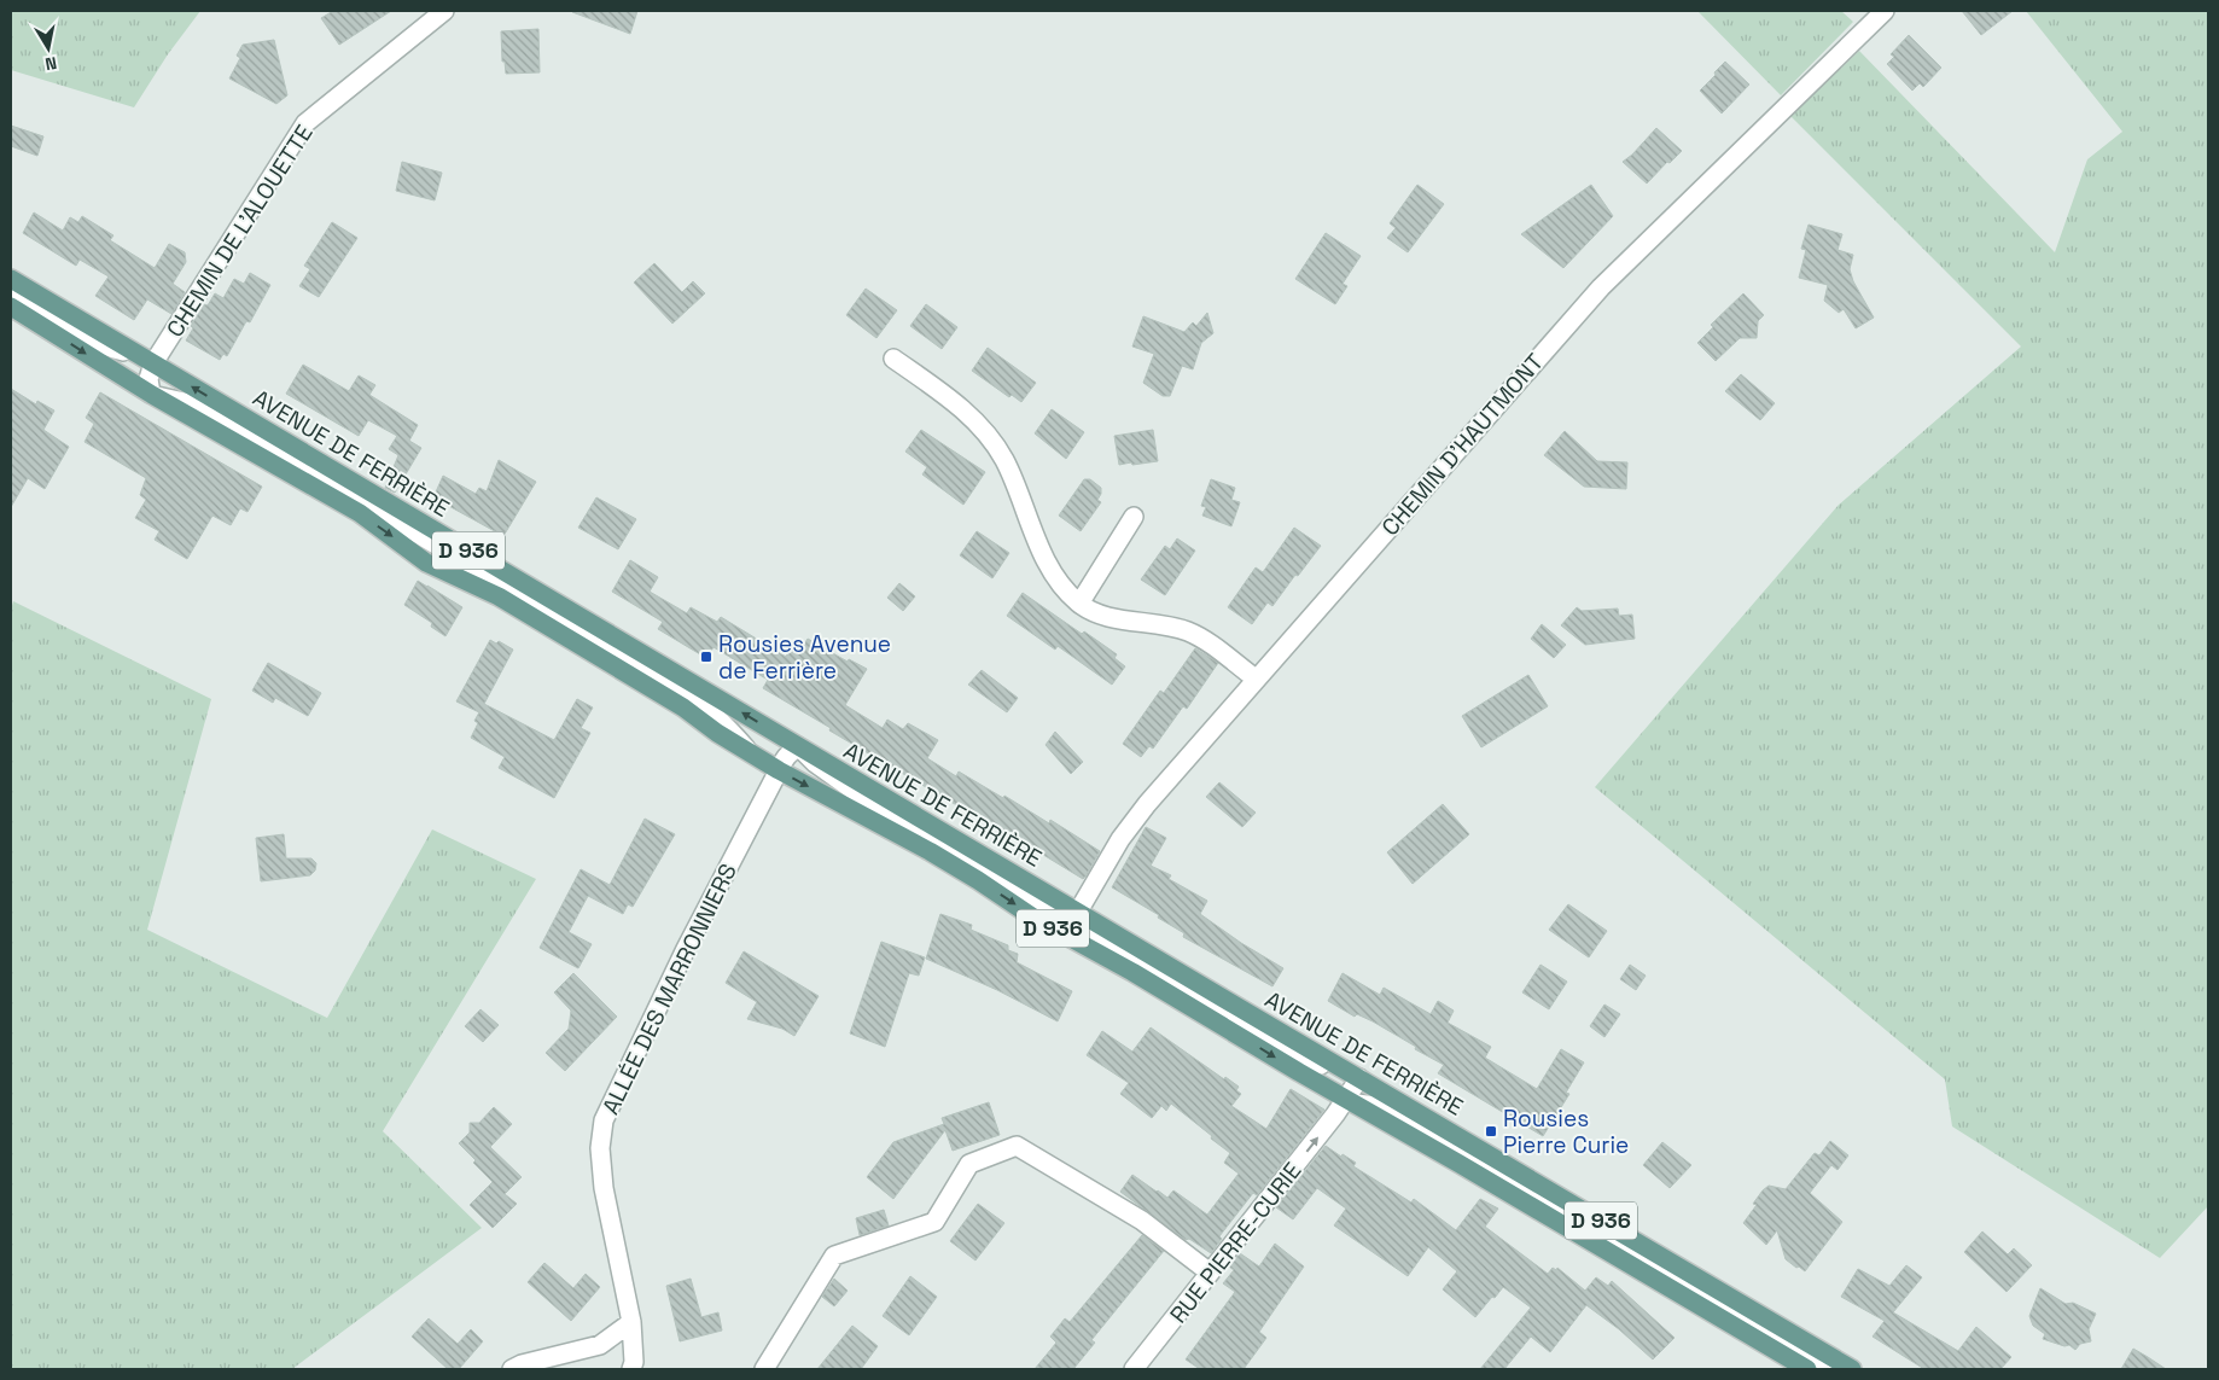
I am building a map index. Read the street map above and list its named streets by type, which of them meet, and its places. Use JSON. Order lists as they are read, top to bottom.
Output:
{
  "streets": {
    "main road": ["AVENUE DE FERRIÈRE", "D 936"],
    "street": [
      "CHEMIN DE L'ALOUETTE",
      "CHEMIN D'HAUTMONT",
      "ALLÉE DES MARRONNIERS",
      "RUE PIERRE-CURIE"
    ]
  },
  "crossings": [
    ["CHEMIN DE L'ALOUETTE", "AVENUE DE FERRIÈRE"],
    ["CHEMIN D'HAUTMONT", "AVENUE DE FERRIÈRE"],
    ["AVENUE DE FERRIÈRE", "ALLÉE DES MARRONNIERS"],
    ["AVENUE DE FERRIÈRE", "RUE PIERRE-CURIE"]
  ],
  "one_way": ["RUE PIERRE-CURIE"],
  "places": {
    "transit": ["Rousies Avenue de Ferrière", "Rousies Pierre Curie"]
  },
  "north": "bottom"
}
